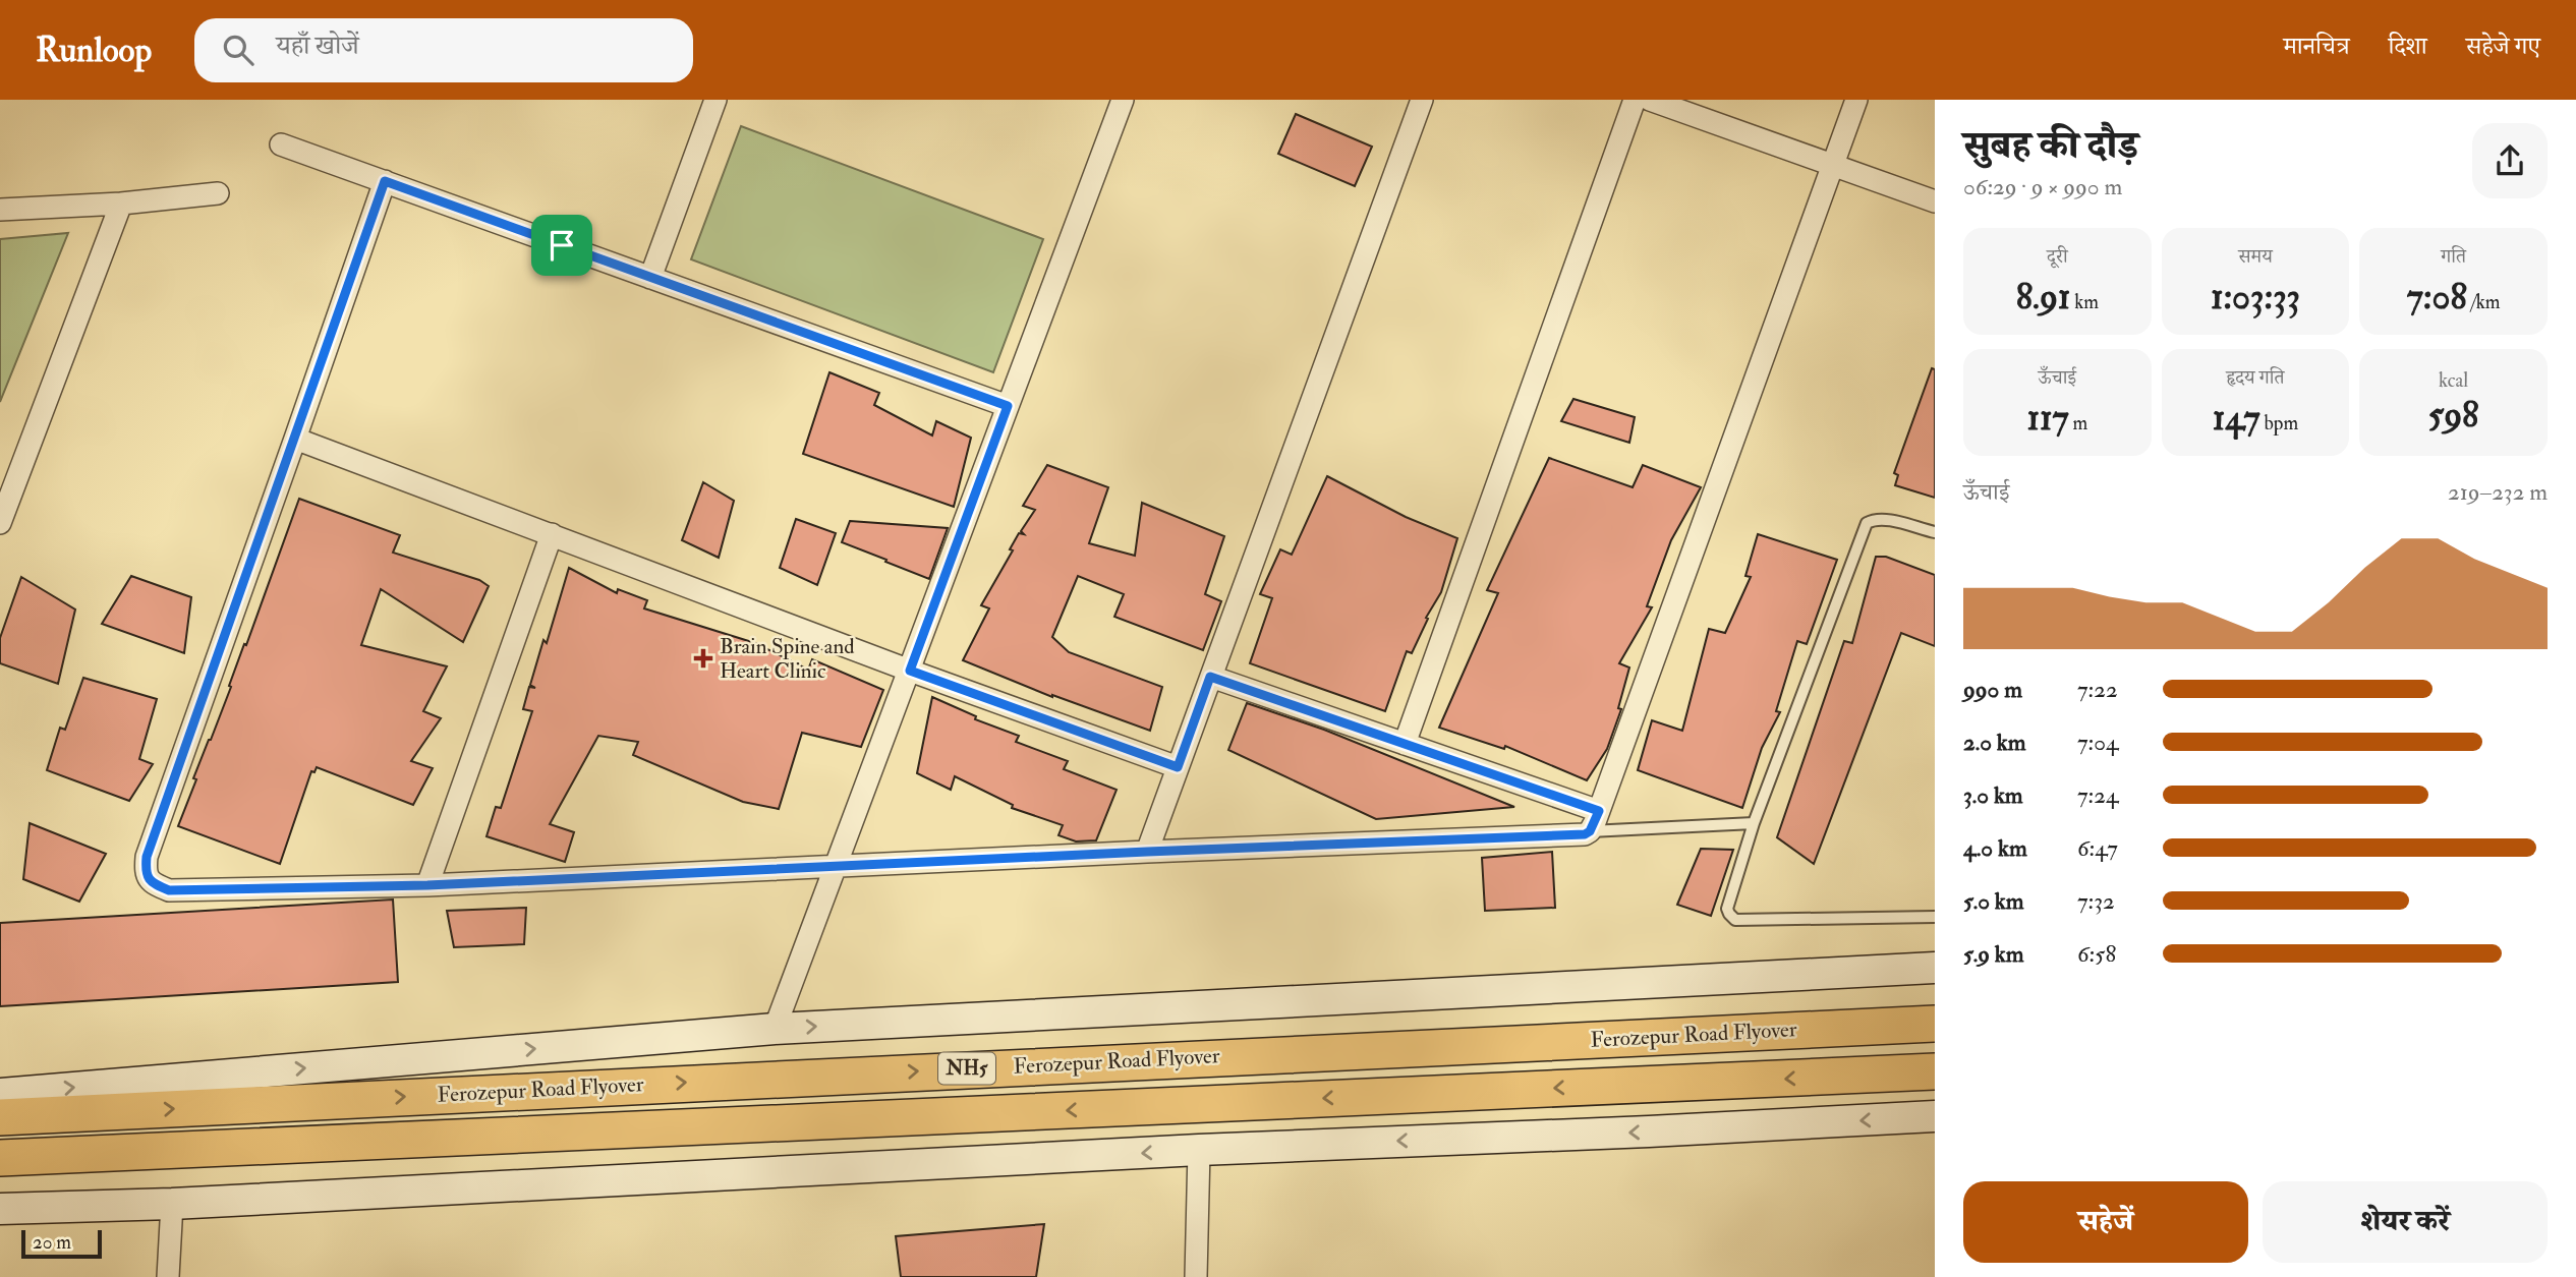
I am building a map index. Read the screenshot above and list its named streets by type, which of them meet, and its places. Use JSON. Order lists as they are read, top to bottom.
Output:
{
  "streets": {
    "highway": ["Ferozepur Road Flyover", "NH5"]
  },
  "places": {
    "health": ["Brain Spine and Heart Clinic"]
  },
  "scale_bar": "20 m",
  "page": {
    "header": "Runloop",
    "search": "यहाँ खोजें",
    "nav": ["मानचित्र", "दिशा", "सहेजे गए"],
    "heading": ["सुबह की दौड़", "06:29 · 9 × 990 m"],
    "stats": [
      ["दूरी", "8.91 km"],
      ["समय", "1:03:33"],
      ["गति", "7:08 /km"],
      ["ऊँचाई", "117 m"],
      ["हृदय गति", "147 bpm"],
      ["kcal", "598"]
    ],
    "chart": ["ऊँचाई", "219–232 m"],
    "list": [
      {
        "name": "990 m",
        "note": "7:22"
      },
      {
        "name": "2.0 km",
        "note": "7:04"
      },
      {
        "name": "3.0 km",
        "note": "7:24"
      },
      {
        "name": "4.0 km",
        "note": "6:47"
      },
      {
        "name": "5.0 km",
        "note": "7:32"
      },
      {
        "name": "5.9 km",
        "note": "6:58"
      }
    ],
    "buttons": ["सहेजें", "शेयर करें"],
    "scale": "20 m"
  }
}
